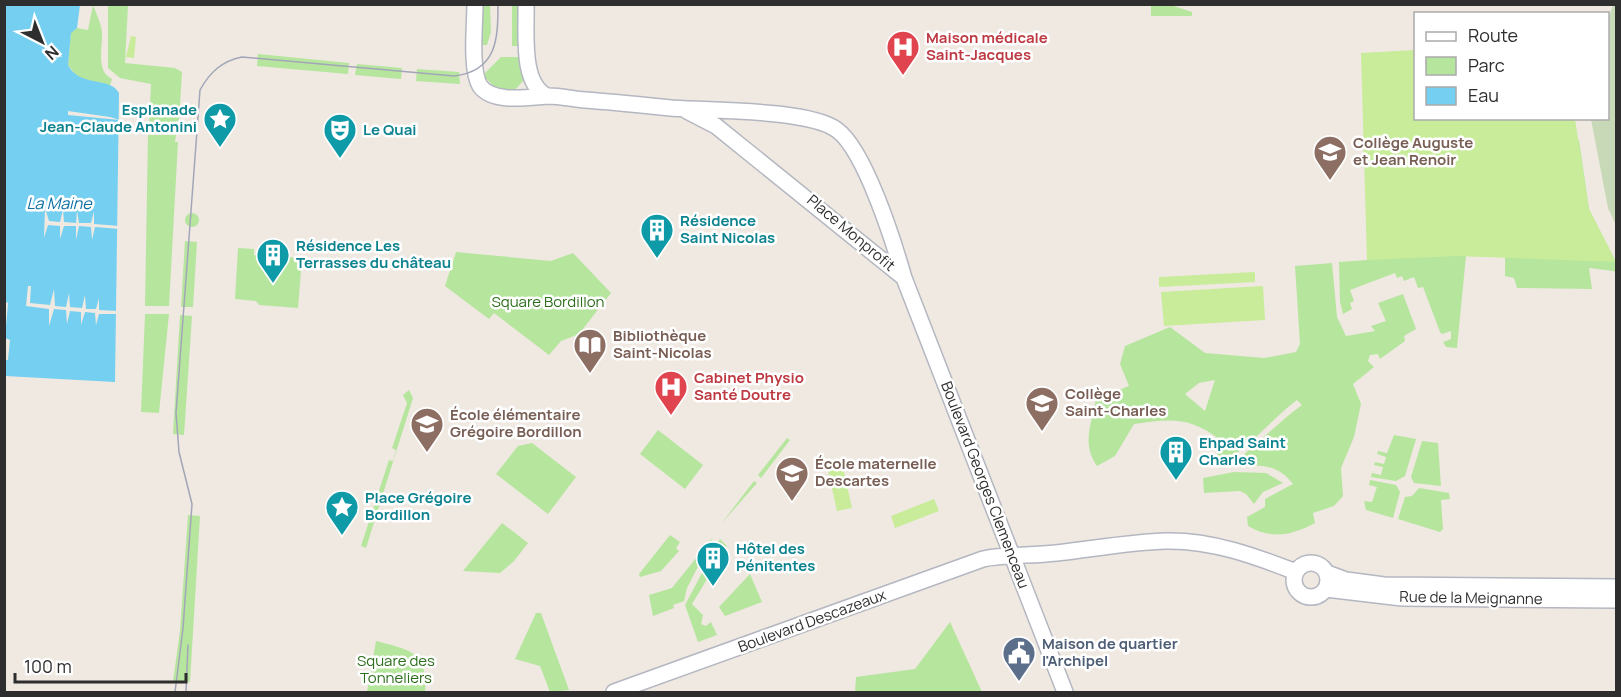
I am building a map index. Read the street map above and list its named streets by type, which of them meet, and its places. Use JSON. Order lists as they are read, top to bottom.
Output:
{
  "streets": {
    "main road": [
      "Place Monprofit",
      "Boulevard Georges Clemenceau",
      "Rue de la Meignanne",
      "Boulevard Descazeaux"
    ]
  },
  "crossings": [
    ["Place Monprofit", "Boulevard Georges Clemenceau"],
    ["Boulevard Georges Clemenceau", "Boulevard Descazeaux"]
  ],
  "water": ["La Maine"],
  "parks": ["Square Bordillon", "Square des Tonneliers"],
  "places": {
    "hospital": ["Maison médicale Saint-Jacques", "Cabinet Physio Santé Doutre"],
    "place": ["Esplanade Jean-Claude Antonini", "Place Grégoire Bordillon"],
    "theatre": ["Le Quai"],
    "school or university": [
      "Collège Auguste et Jean Renoir",
      "Collège Saint-Charles",
      "École élémentaire Grégoire Bordillon",
      "École maternelle Descartes"
    ],
    "building": [
      "Résidence Saint Nicolas",
      "Résidence Les Terrasses du château",
      "Ehpad Saint Charles",
      "Hôtel des Pénitentes"
    ],
    "library": ["Bibliothèque Saint-Nicolas"],
    "public building": ["Maison de quartier l'Archipel"]
  },
  "legend": ["Route", "Parc", "Eau"],
  "scale_bar": "100 m",
  "north": "bottom right"
}
